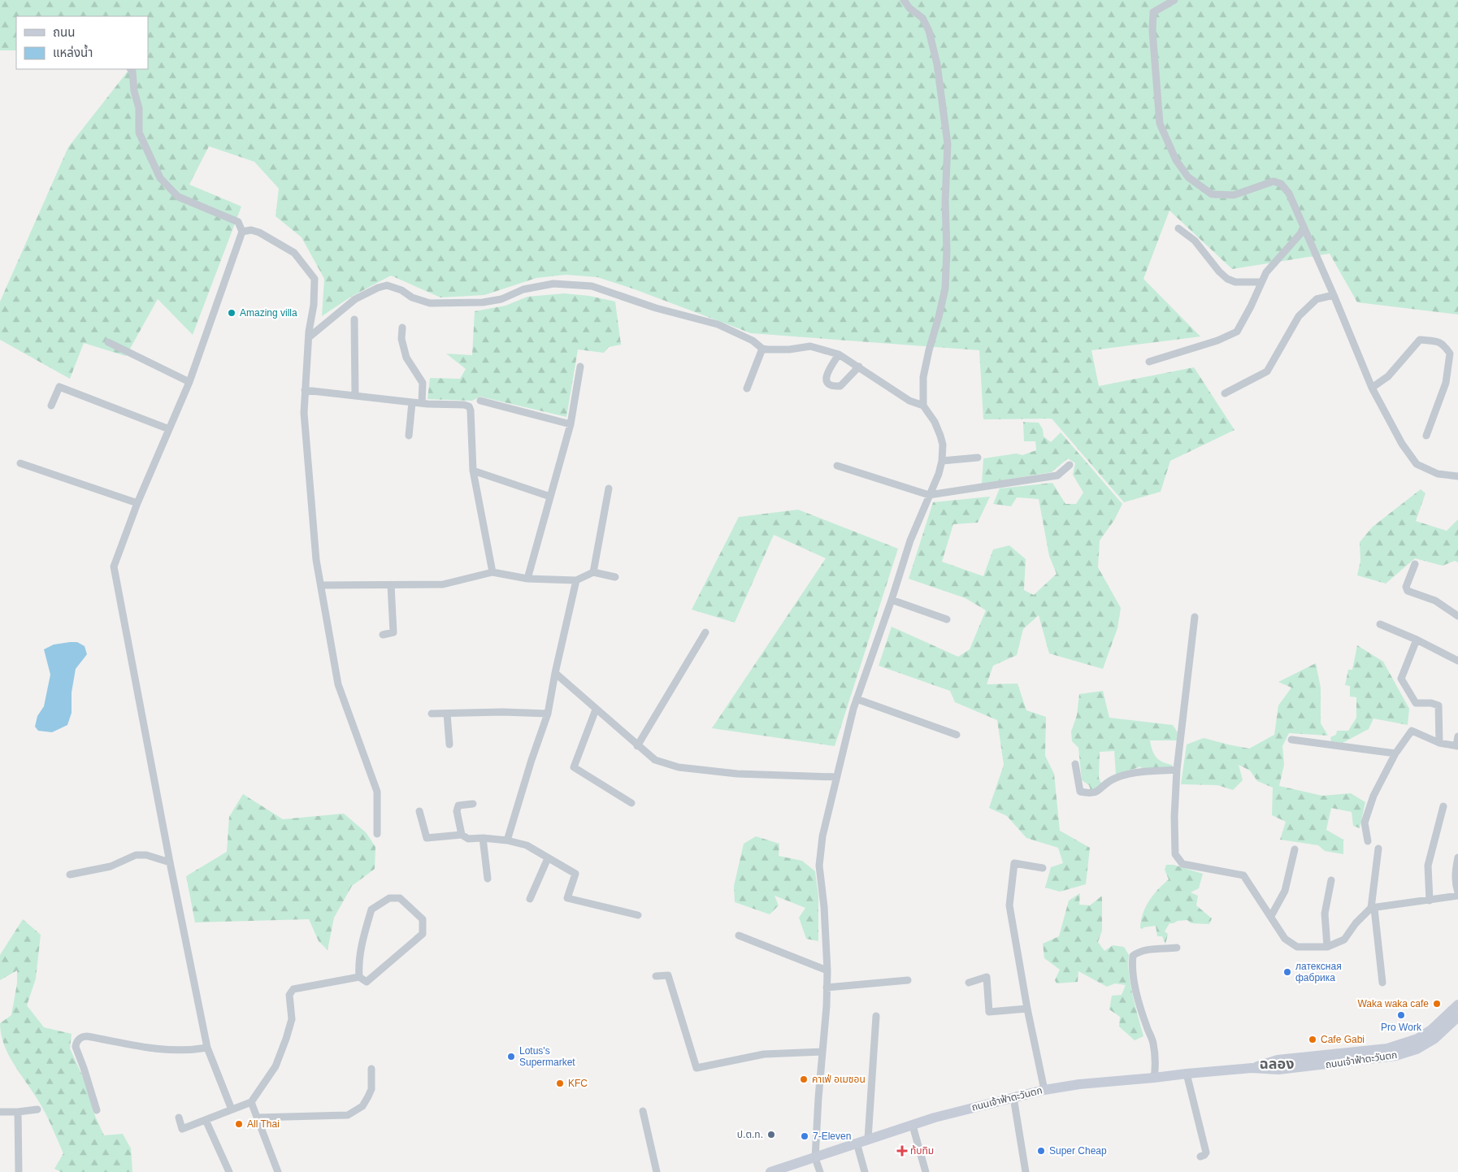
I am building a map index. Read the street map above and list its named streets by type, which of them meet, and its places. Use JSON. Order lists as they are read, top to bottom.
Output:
{
  "streets": {
    "main road": ["ถนนเจ้าฟ้าตะวันตก"]
  },
  "districts": ["ฉลอง"],
  "places": {
    "other": [
      "Amazing villa",
      "латексная фабрика",
      "Waka waka cafe",
      "Pro Work",
      "Cafe Gabi",
      "Lotus's Supermarket",
      "คาเฟ่ อเมซอน",
      "KFC",
      "All Thai",
      "ป.ต.ท.",
      "7-Eleven",
      "Super Cheap"
    ],
    "health": ["ท้บทิม"]
  },
  "legend": ["ถนน", "แหล่งน้ำ"]
}
